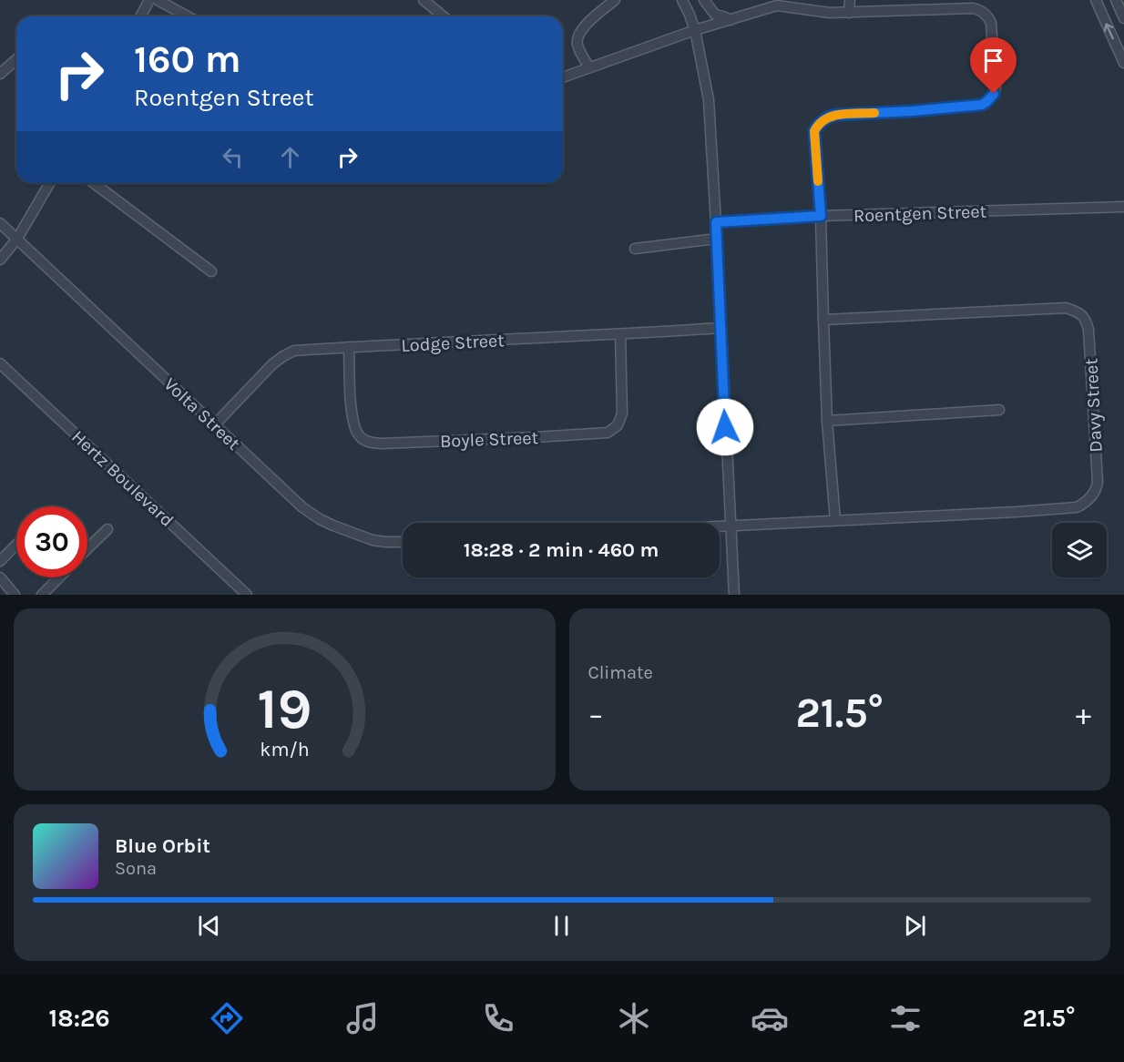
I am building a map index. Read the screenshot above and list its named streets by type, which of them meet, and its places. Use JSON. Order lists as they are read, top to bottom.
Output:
{
  "streets": {
    "street": [
      "Roentgen Street",
      "Lodge Street",
      "Davy Street",
      "Volta Street",
      "Boyle Street",
      "Hertz Boulevard"
    ]
  },
  "crossings": [
    ["Lodge Street", "Volta Street"],
    ["Lodge Street", "Boyle Street"]
  ],
  "page": {
    "turn": ["160 m", "Roentgen Street"],
    "limit": "30",
    "trip": "18:28 · 2 min · 460 m",
    "tile": "Climate",
    "heat": ["−", "21.5°", "+"],
    "song": ["Blue Orbit", "Sona"],
    "tabs": ["18:26", "21.5°"],
    "gauge": ["19", "km/h"]
  }
}
